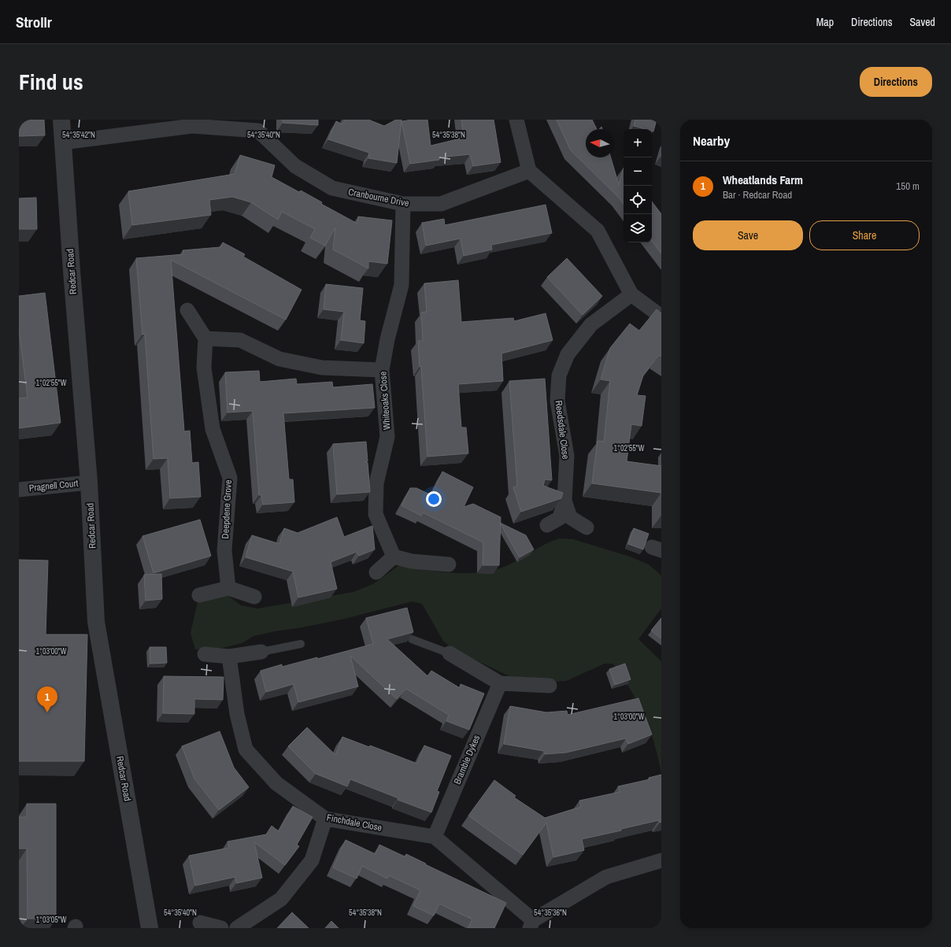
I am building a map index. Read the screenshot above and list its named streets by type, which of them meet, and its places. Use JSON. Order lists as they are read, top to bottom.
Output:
{
  "streets": {
    "street": [
      "Cranbourne Drive",
      "Redcar Road",
      "Whiteoaks Close",
      "Reedsdale Close",
      "Pragnell Court",
      "Deepdene Grove",
      "Bramble Dykes",
      "Finchdale Close"
    ]
  },
  "crossings": [
    ["Cranbourne Drive", "Redcar Road"],
    ["Cranbourne Drive", "Whiteoaks Close"],
    ["Redcar Road", "Pragnell Court"],
    ["Bramble Dykes", "Finchdale Close"]
  ],
  "north": "left",
  "page": {
    "header": "Strollr",
    "nav": ["Map", "Directions", "Saved"],
    "title": "Find us",
    "buttons": [
      "Directions",
      ["Save", "Share"]
    ],
    "heading": "Nearby",
    "map_buttons": ["+", "−"],
    "list": [
      {
        "mark": "1",
        "name": "Wheatlands Farm",
        "note": "Bar · Redcar Road",
        "value": "150 m"
      }
    ],
    "pins": "1"
  },
  "coordinates": [
    "54°35'42\"N",
    "54°35'40\"N",
    "54°35'38\"N",
    "1°02'55\"W",
    "1°03'00\"W",
    "54°35'36\"N",
    "1°03'05\"W"
  ]
}
